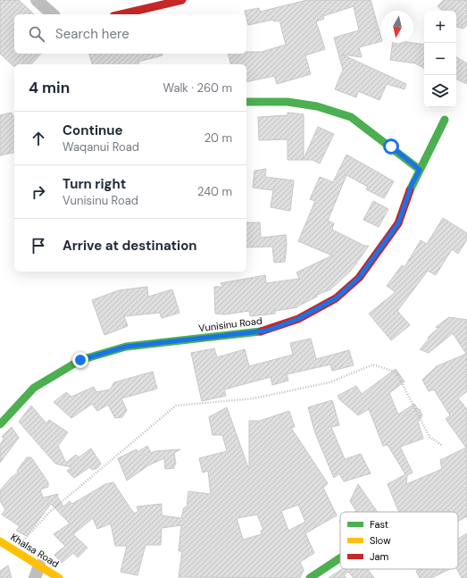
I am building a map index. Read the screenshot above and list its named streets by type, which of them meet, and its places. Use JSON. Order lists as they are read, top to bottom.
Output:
{
  "streets": {
    "street": ["Vunisinu Road", "Khalsa Road"]
  },
  "legend": ["Fast", "Slow", "Jam"],
  "north": "bottom",
  "page": {
    "map_buttons": ["+", "−"],
    "search": "Search here",
    "heading": ["4 min", "Walk · 260 m"],
    "list": [
      ["Continue", "Waqanui Road", "20 m"],
      ["Turn right", "Vunisinu Road", "240 m"],
      "Arrive at destination"
    ]
  }
}
